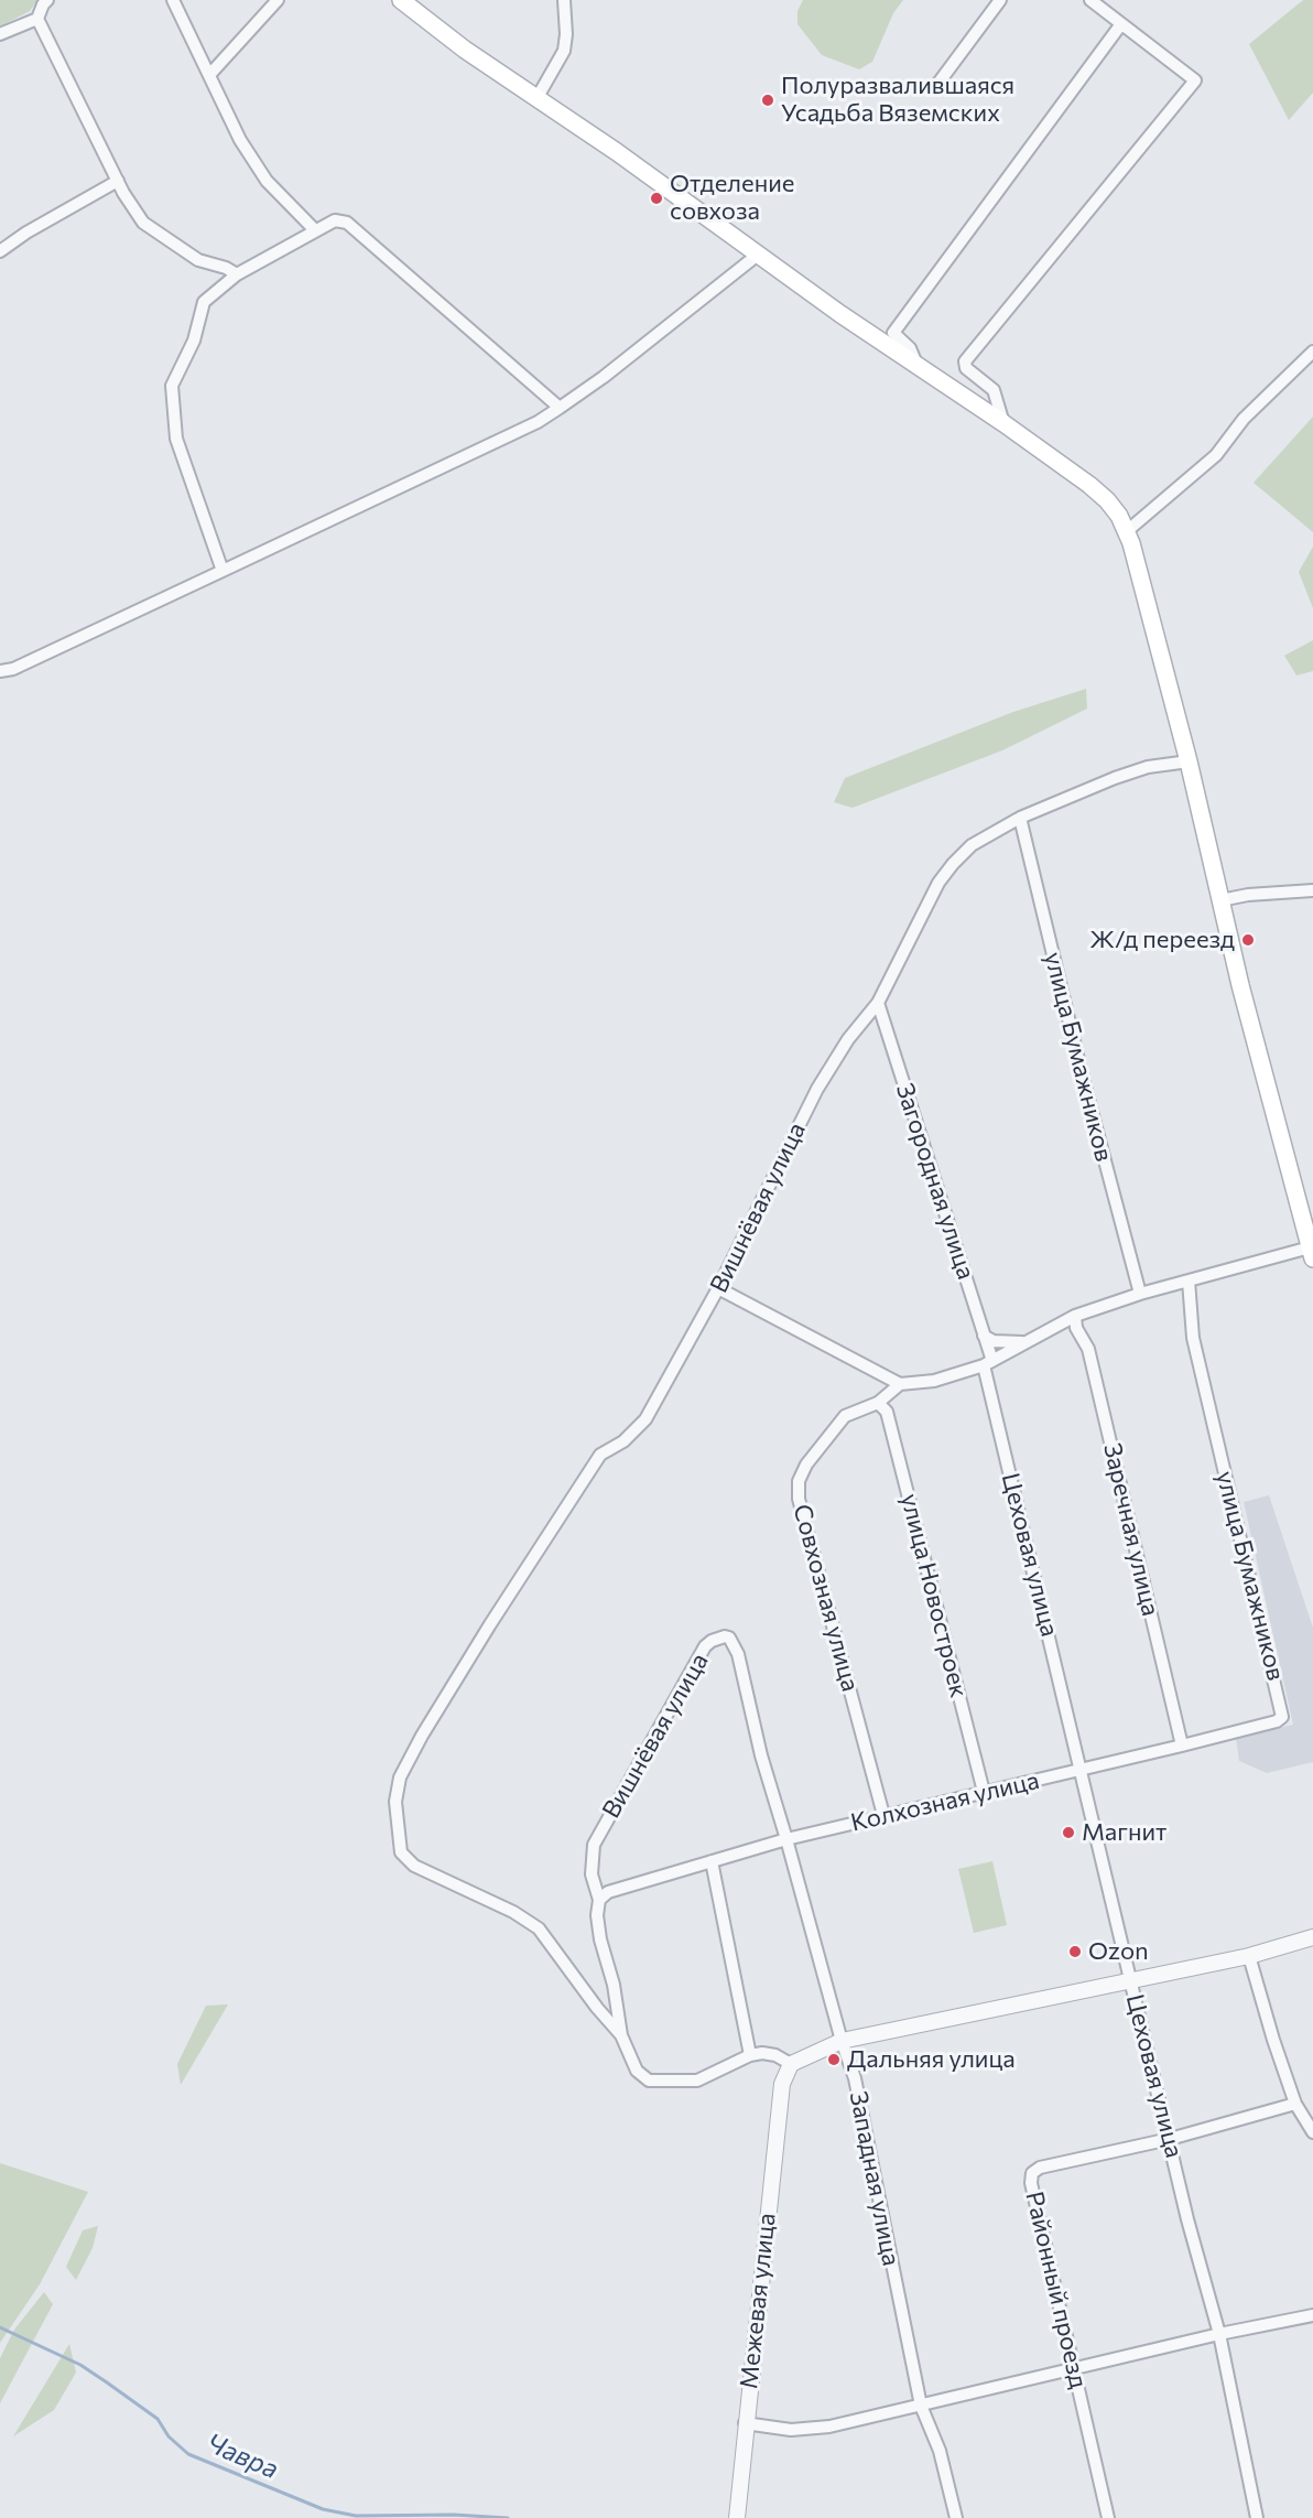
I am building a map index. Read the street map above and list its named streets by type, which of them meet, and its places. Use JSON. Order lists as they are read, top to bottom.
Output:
{
  "streets": {
    "street": [
      "улица Бумажников",
      "Загородная улица",
      "Вишнёвая улица",
      "Заречная улица",
      "Цеховая улица",
      "улица Новостроек",
      "Совхозная улица",
      "Колхозная улица",
      "Западная улица",
      "Районный проезд",
      "Межевая улица"
    ]
  },
  "crossings": [
    ["улица Бумажников", "Вишнёвая улица"],
    ["улица Бумажников", "Колхозная улица"],
    ["Загородная улица", "Вишнёвая улица"],
    ["Загородная улица", "Цеховая улица"],
    ["Вишнёвая улица", "Колхозная улица"],
    ["Вишнёвая улица", "Западная улица"],
    ["Заречная улица", "Колхозная улица"],
    ["Цеховая улица", "Колхозная улица"],
    ["Цеховая улица", "Районный проезд"],
    ["улица Новостроек", "Совхозная улица"],
    ["улица Новостроек", "Колхозная улица"],
    ["Совхозная улица", "Колхозная улица"],
    ["Колхозная улица", "Западная улица"]
  ],
  "water": ["Чавра"],
  "places": [
    "Полуразвалившаяся Усадьба Вяземских",
    "Отделение совхоза",
    "Ж/д переезд",
    "Магнит",
    "Ozon",
    "Дальняя улица"
  ]
}
